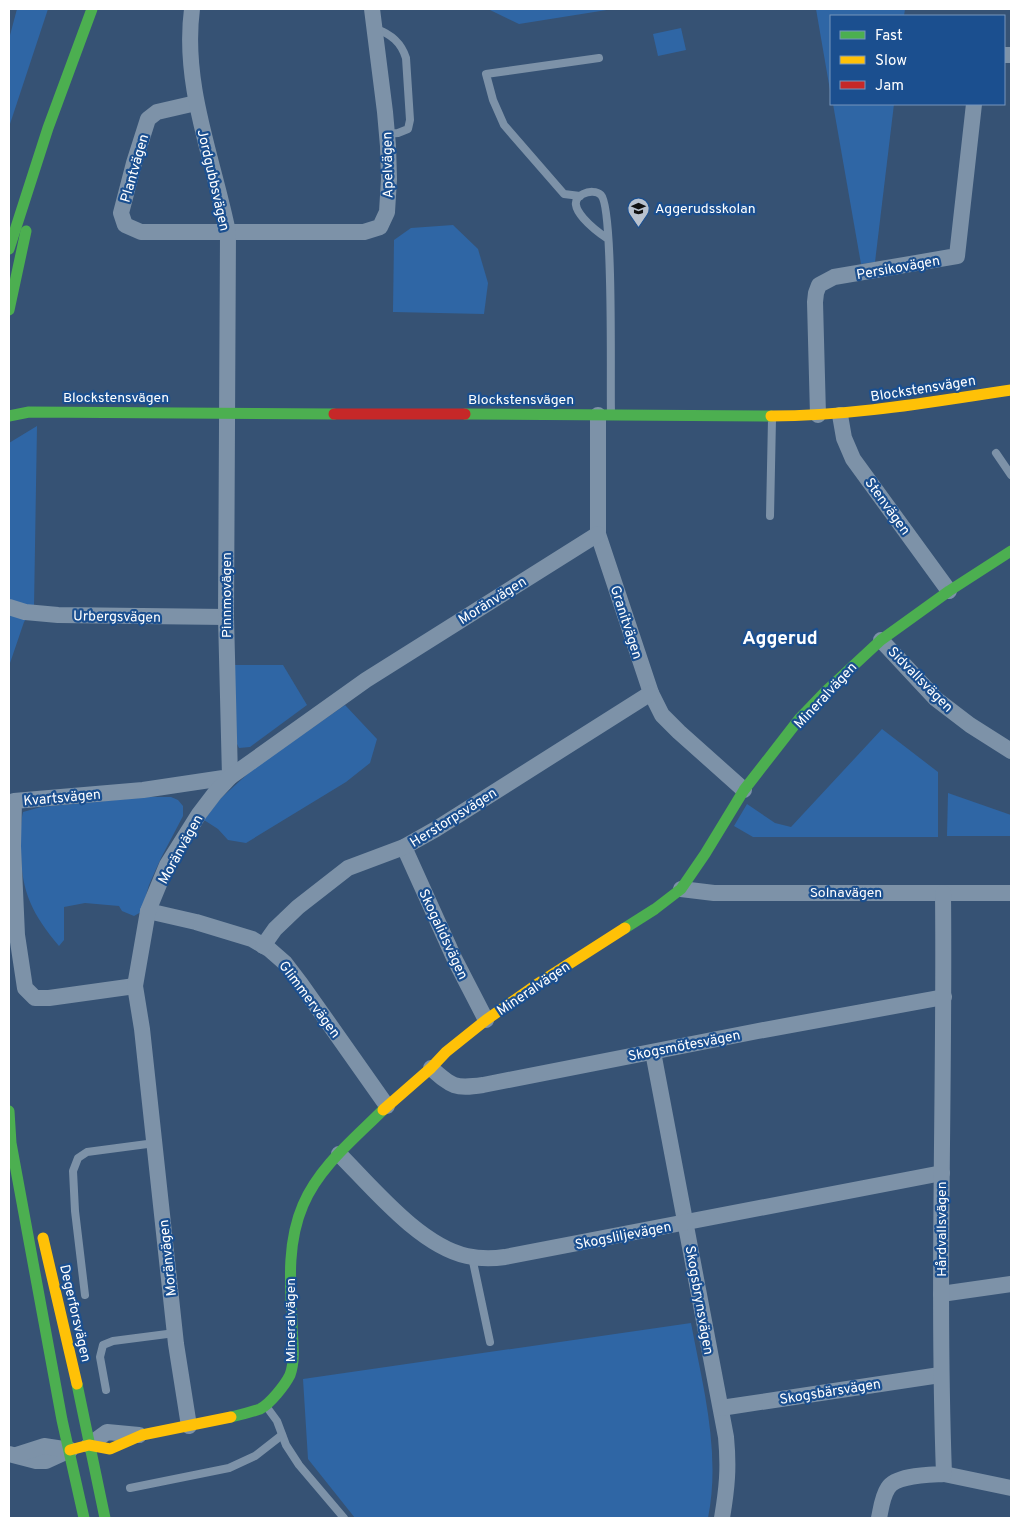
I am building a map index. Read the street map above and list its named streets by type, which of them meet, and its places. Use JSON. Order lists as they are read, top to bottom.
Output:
{
  "streets": {
    "street": [
      "Apelvägen",
      "Plantvägen",
      "Jordgubbsvägen",
      "Persikovägen",
      "Blockstensvägen",
      "Stenvägen",
      "Pinnmovägen",
      "Moränvägen",
      "Urbergsvägen",
      "Granitvägen",
      "Sidvallsvägen",
      "Mineralvägen",
      "Kvartsvägen",
      "Herstorpsvägen",
      "Solnavägen",
      "Skogalidsvägen",
      "Glimmervägen",
      "Skogsmötesvägen",
      "Hårdvallsvägen",
      "Skogsliljevägen",
      "Skogsbrynsvägen",
      "Degerforsvägen",
      "Skogsbärsvägen"
    ]
  },
  "crossings": [
    ["Apelvägen", "Plantvägen"],
    ["Apelvägen", "Jordgubbsvägen"],
    ["Plantvägen", "Jordgubbsvägen"],
    ["Jordgubbsvägen", "Blockstensvägen"],
    ["Jordgubbsvägen", "Pinnmovägen"],
    ["Persikovägen", "Blockstensvägen"],
    ["Blockstensvägen", "Stenvägen"],
    ["Blockstensvägen", "Pinnmovägen"],
    ["Blockstensvägen", "Granitvägen"],
    ["Stenvägen", "Mineralvägen"],
    ["Pinnmovägen", "Moränvägen"],
    ["Pinnmovägen", "Urbergsvägen"],
    ["Pinnmovägen", "Kvartsvägen"],
    ["Moränvägen", "Granitvägen"],
    ["Moränvägen", "Mineralvägen"],
    ["Moränvägen", "Kvartsvägen"],
    ["Moränvägen", "Glimmervägen"],
    ["Granitvägen", "Mineralvägen"],
    ["Granitvägen", "Herstorpsvägen"],
    ["Sidvallsvägen", "Mineralvägen"],
    ["Mineralvägen", "Solnavägen"],
    ["Mineralvägen", "Skogalidsvägen"],
    ["Mineralvägen", "Glimmervägen"],
    ["Mineralvägen", "Skogsmötesvägen"],
    ["Mineralvägen", "Skogsliljevägen"],
    ["Mineralvägen", "Degerforsvägen"],
    ["Herstorpsvägen", "Skogalidsvägen"],
    ["Herstorpsvägen", "Glimmervägen"],
    ["Solnavägen", "Hårdvallsvägen"],
    ["Skogsmötesvägen", "Hårdvallsvägen"],
    ["Skogsmötesvägen", "Skogsbrynsvägen"],
    ["Hårdvallsvägen", "Skogsliljevägen"],
    ["Hårdvallsvägen", "Skogsbärsvägen"],
    ["Skogsliljevägen", "Skogsbrynsvägen"],
    ["Skogsbrynsvägen", "Skogsbärsvägen"]
  ],
  "districts": ["Aggerud"],
  "places": {
    "school or university": ["Aggerudsskolan"]
  },
  "legend": ["Fast", "Slow", "Jam"]
}
